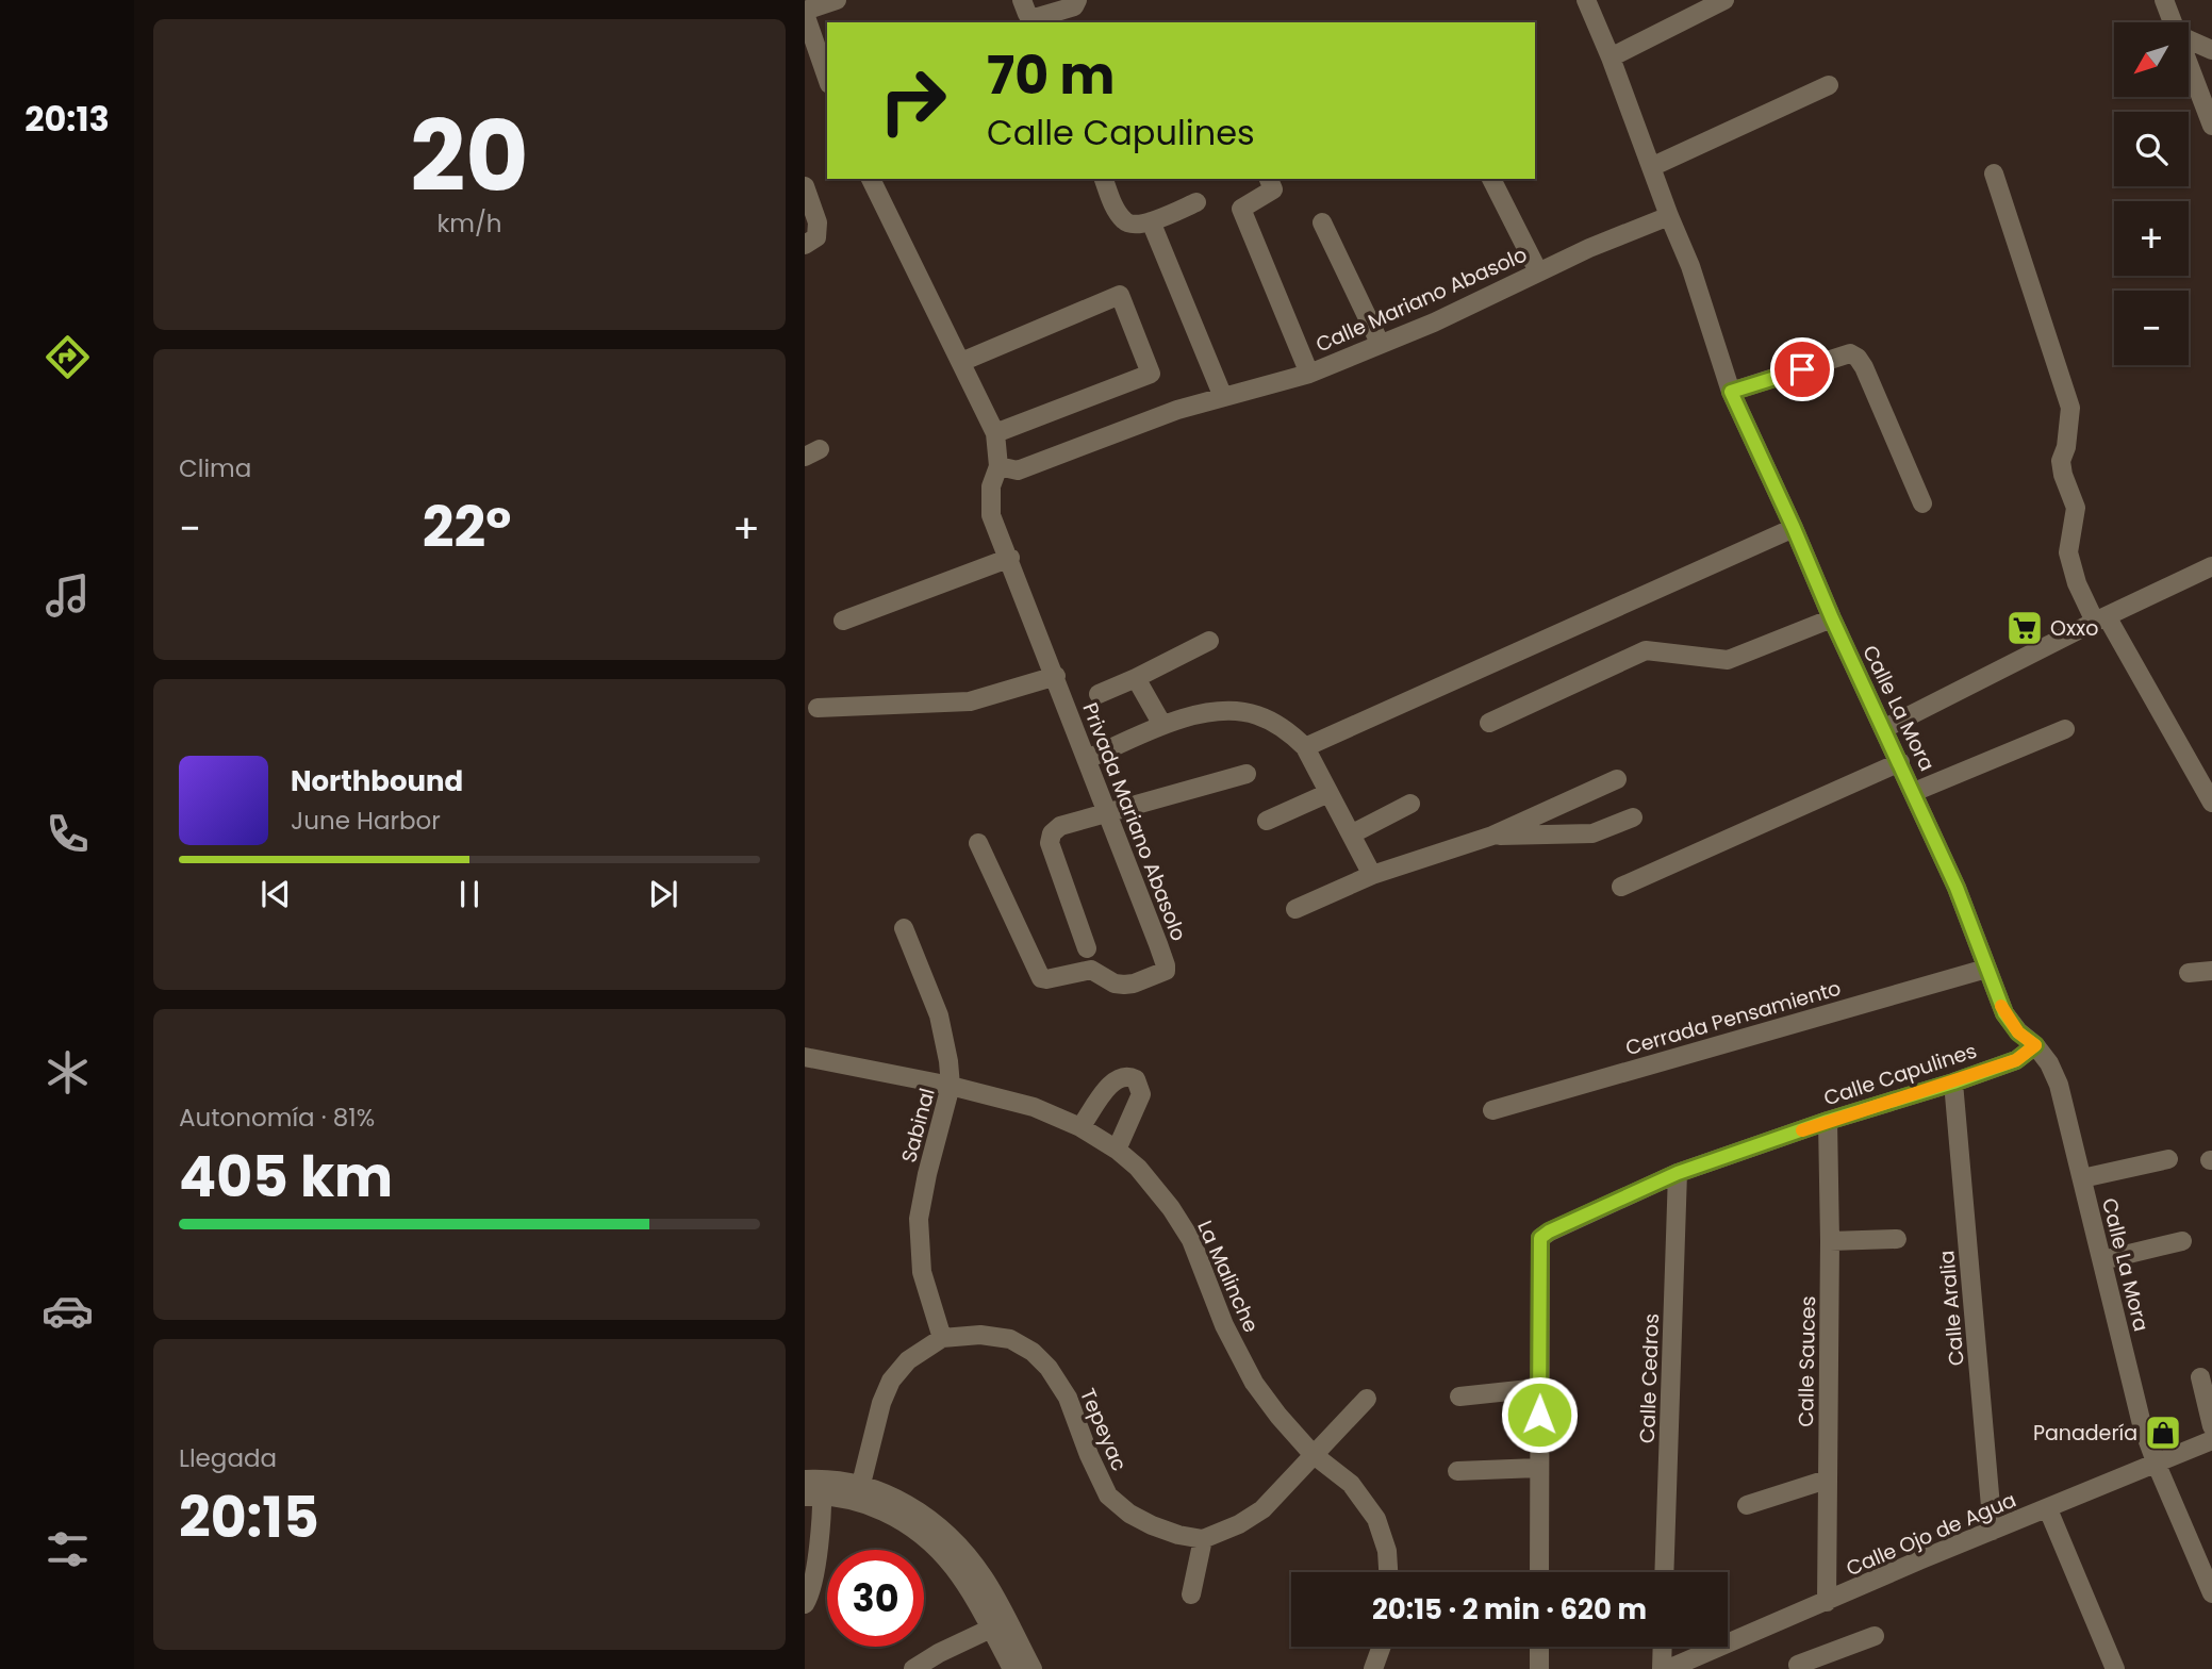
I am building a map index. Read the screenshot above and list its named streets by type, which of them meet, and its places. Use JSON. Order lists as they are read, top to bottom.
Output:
{
  "streets": {
    "street": [
      "Calle Mariano Abasolo",
      "Calle La Mora",
      "Privada Mariano Abasolo",
      "Cerrada Pensamiento",
      "Calle Capulines",
      "Sabinal",
      "La Malinche",
      "Calle Aralia",
      "Calle Sauces",
      "Calle Cedros",
      "Tepeyac",
      "Calle Ojo de Agua"
    ]
  },
  "crossings": [
    ["Calle Mariano Abasolo", "Calle La Mora"],
    ["Calle Mariano Abasolo", "Privada Mariano Abasolo"],
    ["Calle La Mora", "Cerrada Pensamiento"],
    ["Calle La Mora", "Calle Capulines"],
    ["Calle La Mora", "Calle Ojo de Agua"],
    ["Calle Capulines", "Calle Aralia"],
    ["Calle Capulines", "Calle Sauces"],
    ["Calle Capulines", "Calle Cedros"],
    ["Sabinal", "La Malinche"],
    ["Sabinal", "Tepeyac"],
    ["Calle Aralia", "Calle Ojo de Agua"],
    ["Calle Sauces", "Calle Ojo de Agua"]
  ],
  "places": {
    "supermarket": ["Oxxo"],
    "shop": ["Panadería"]
  },
  "north": "bottom left",
  "page": {
    "tabs": "20:13",
    "tile": [
      ["20", "km/h"],
      "Clima",
      ["Autonomía · 81%", "405 km"],
      ["Llegada", "20:15"]
    ],
    "map_buttons": ["+", "−"],
    "turn": ["70 m", "Calle Capulines"],
    "heat": ["−", "22°", "+"],
    "song": ["Northbound", "June Harbor"],
    "limit": "30",
    "trip": "20:15 · 2 min · 620 m"
  }
}
